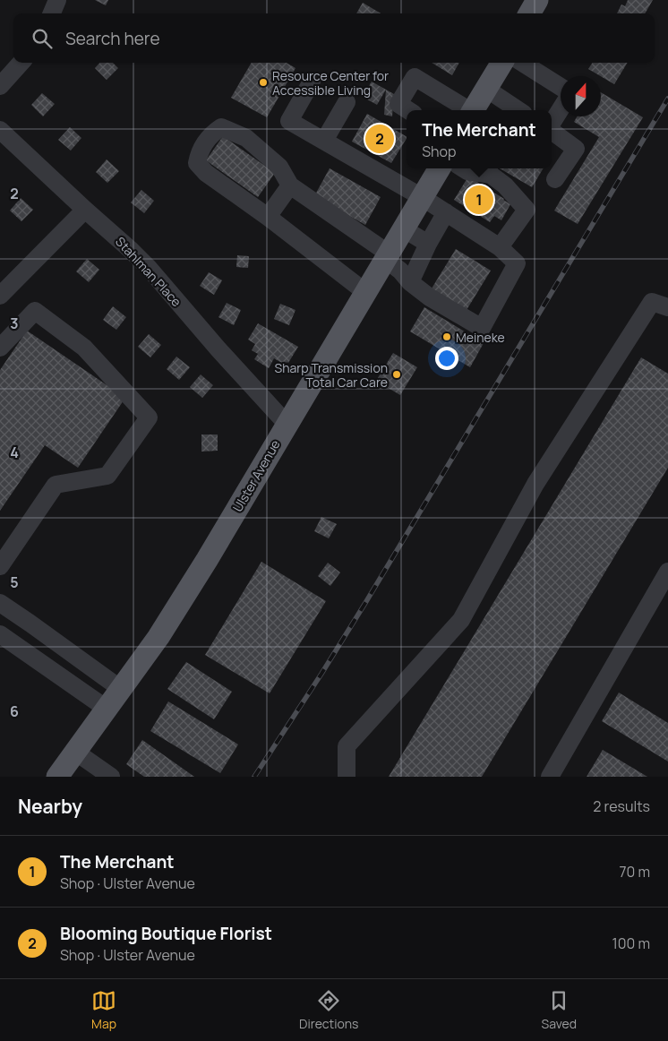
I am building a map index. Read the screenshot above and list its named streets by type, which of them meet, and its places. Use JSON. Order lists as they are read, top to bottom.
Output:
{
  "streets": {
    "main road": ["Ulster Avenue"],
    "street": ["Stahlman Place"]
  },
  "crossings": [
    ["Stahlman Place", "Ulster Avenue"]
  ],
  "places": ["Resource Center for Accessible Living", "Meineke", "Sharp Transmission Total Car Care"],
  "north": "top",
  "page": {
    "search": "Search here",
    "popup": ["The Merchant", "Shop"],
    "pins": ["2", "1"],
    "heading": ["Nearby", "2 results"],
    "list": [
      {
        "mark": "1",
        "name": "The Merchant",
        "note": "Shop · Ulster Avenue",
        "value": "70 m"
      },
      {
        "mark": "2",
        "name": "Blooming Boutique Florist",
        "note": "Shop · Ulster Avenue",
        "value": "100 m"
      }
    ],
    "nav": ["Map", "Directions", "Saved"]
  },
  "grid": {
    "rows": [
      "2",
      "3",
      "4",
      "5",
      "6"
    ]
  }
}
